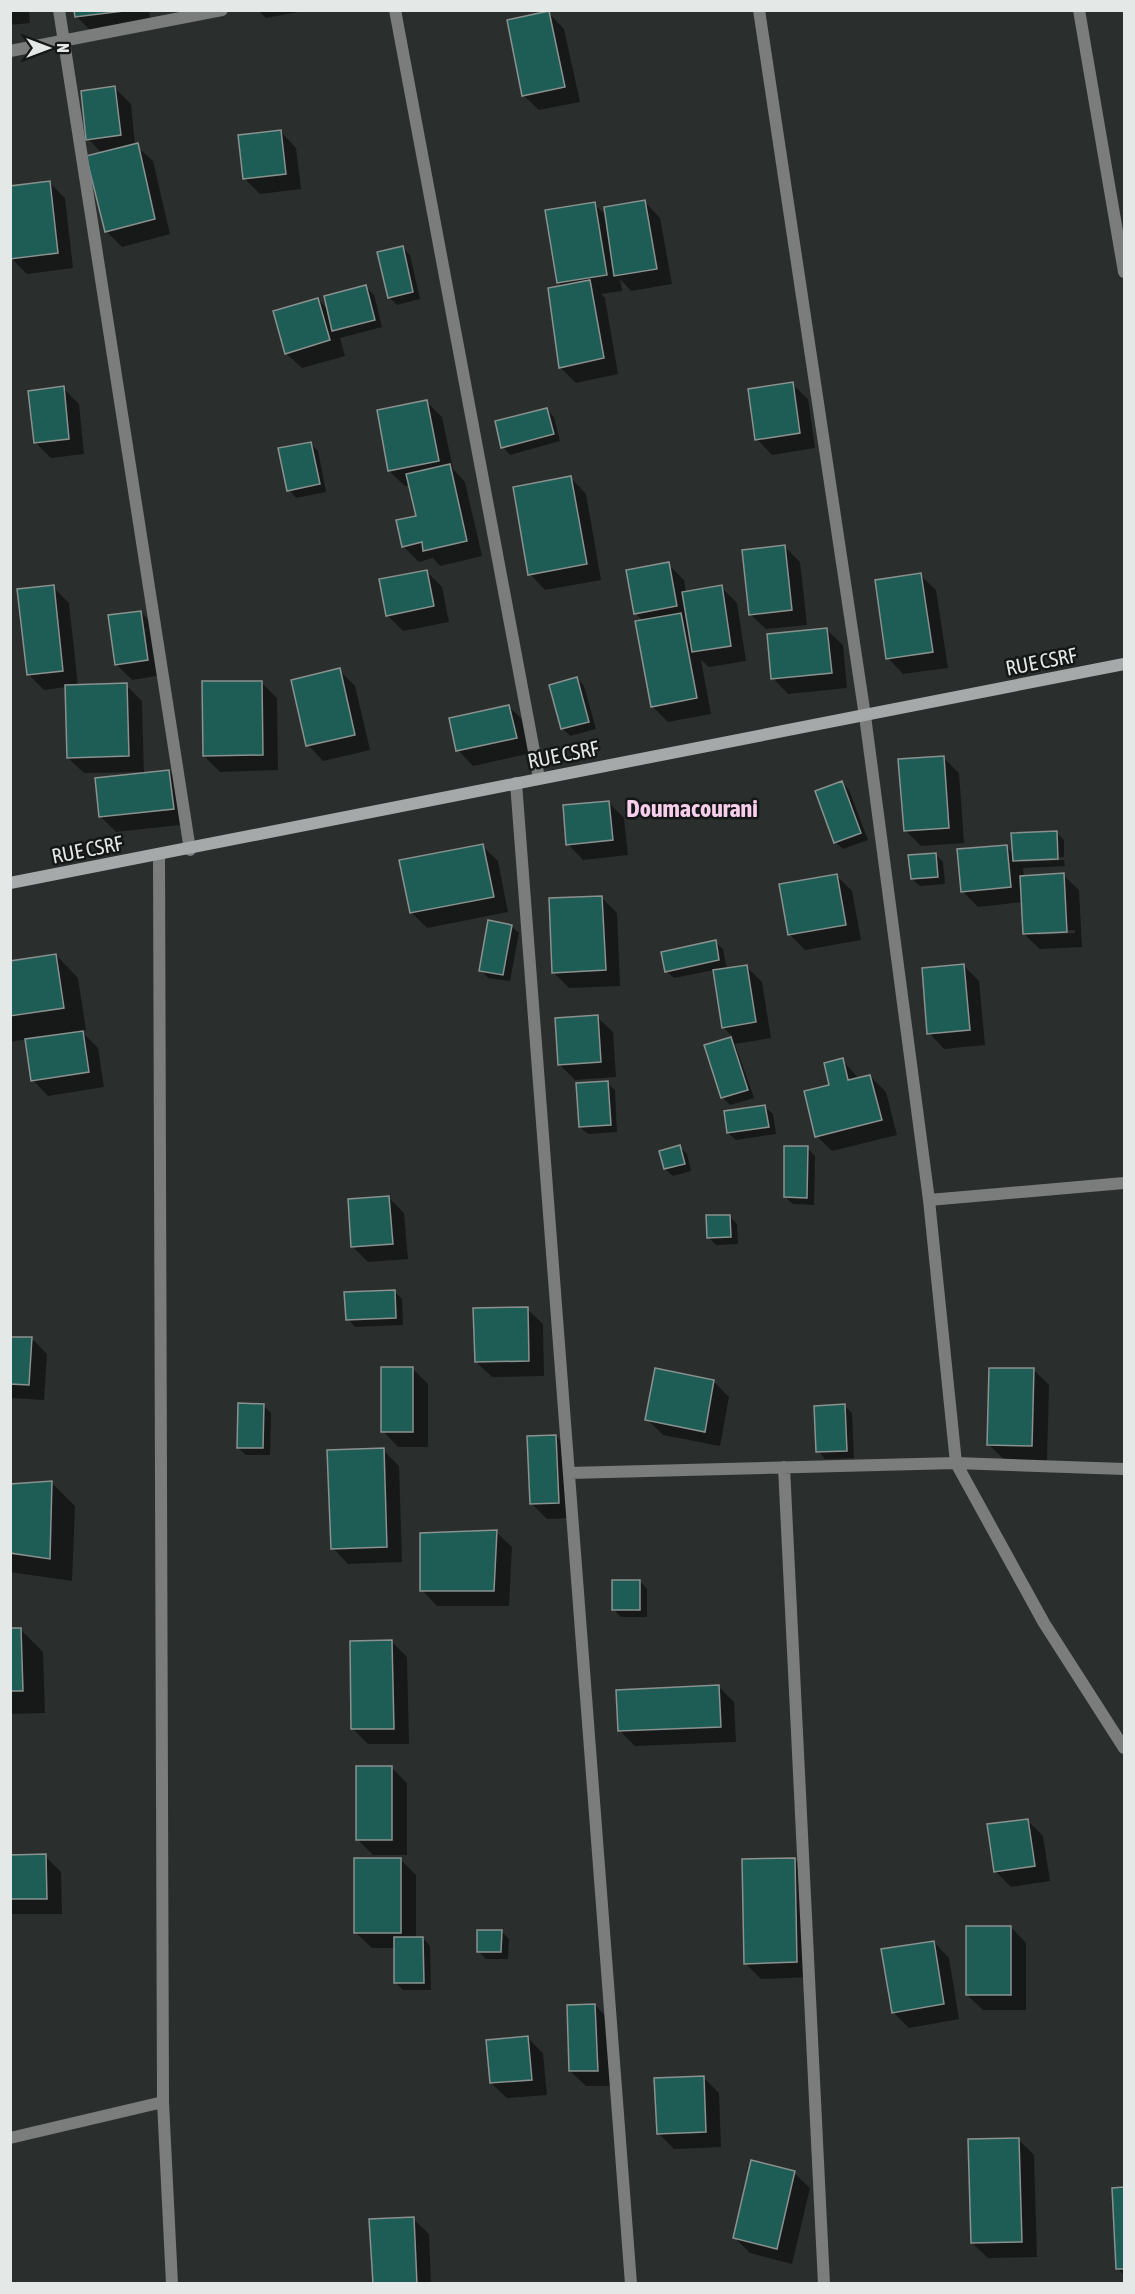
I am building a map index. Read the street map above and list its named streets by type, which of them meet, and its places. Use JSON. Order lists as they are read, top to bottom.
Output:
{
  "streets": {
    "main road": ["RUE CSRF"]
  },
  "districts": ["Doumacourani"],
  "north": "right"
}
